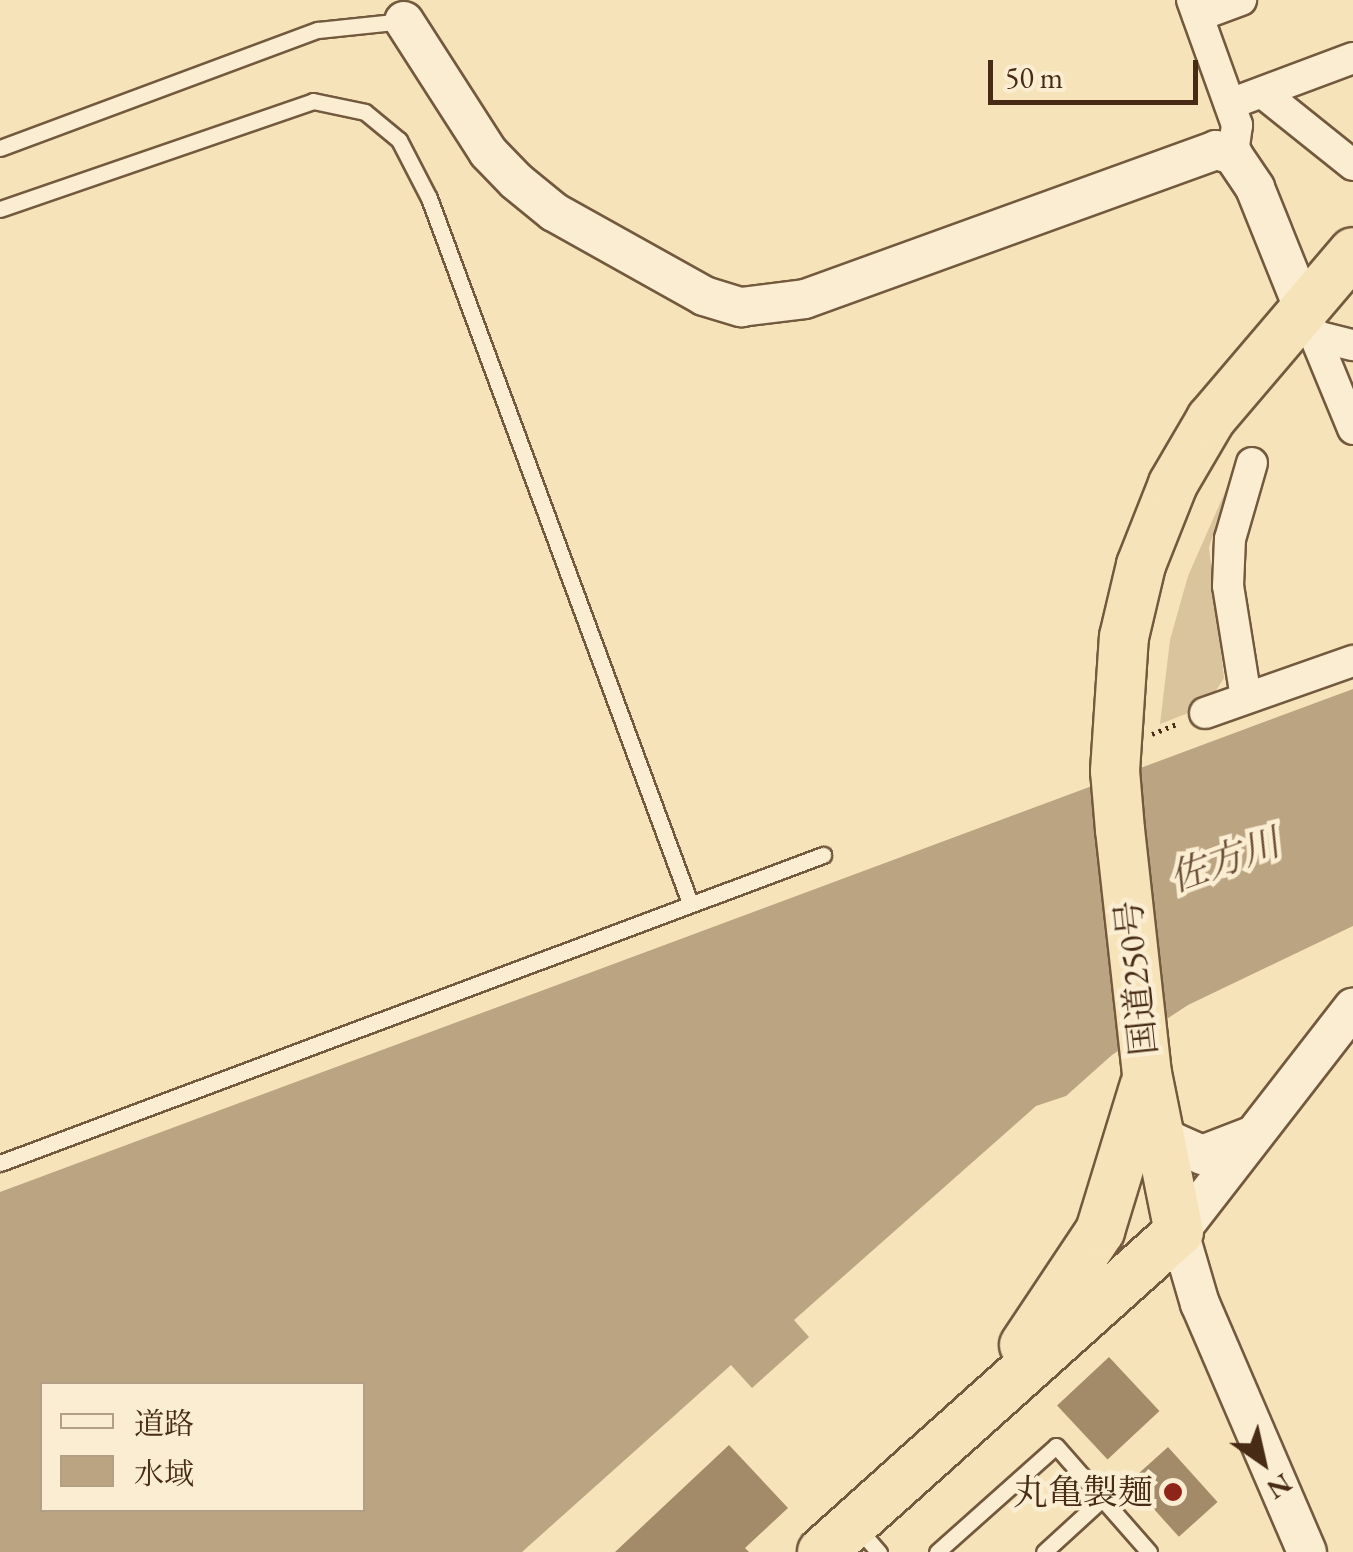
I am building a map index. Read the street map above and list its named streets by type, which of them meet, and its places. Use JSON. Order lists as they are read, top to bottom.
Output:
{
  "streets": {
    "highway": ["国道250号"]
  },
  "water": ["佐方川"],
  "places": ["丸亀製麺"],
  "legend": ["道路", "水域"],
  "scale_bar": "50 m",
  "north": "bottom right"
}
